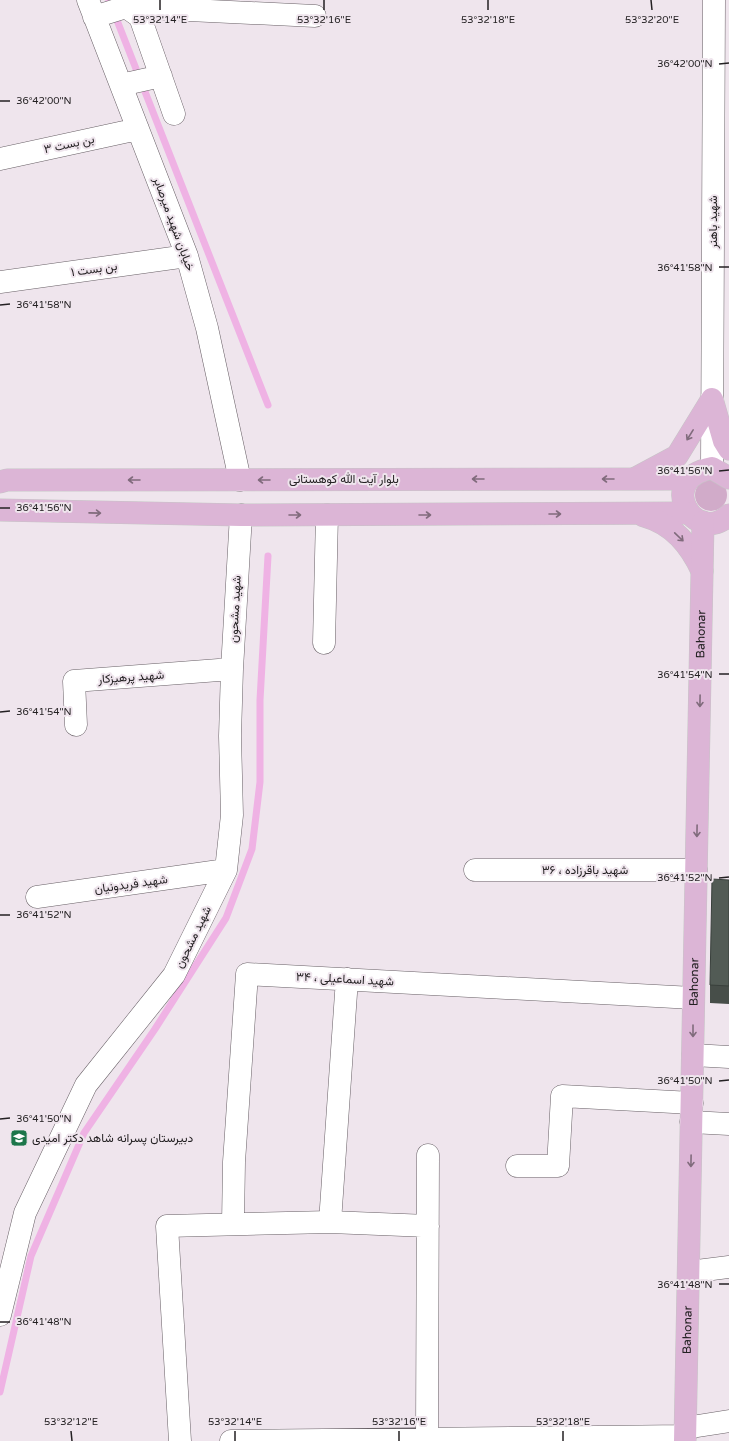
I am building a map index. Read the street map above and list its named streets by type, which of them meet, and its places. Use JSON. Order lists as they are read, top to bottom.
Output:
{
  "streets": {
    "main road": ["بلوار آیت الله کوهستانی", "Bahonar"],
    "street": [
      "بن بست ۳",
      "شهید باهنر",
      "خیابان شهید میرصابر",
      "بن بست ۱",
      "شهید مشحون",
      "شهید پرهیزکار",
      "شهید باقرزاده ، ۳۶",
      "شهید فریدونیان",
      "شهید اسماعیلی ، ۳۴"
    ]
  },
  "crossings": [
    ["بن بست ۳", "خیابان شهید میرصابر"],
    ["خیابان شهید میرصابر", "بن بست ۱"],
    ["خیابان شهید میرصابر", "بلوار آیت الله کوهستانی"],
    ["بلوار آیت الله کوهستانی", "Bahonar"],
    ["شهید مشحون", "شهید پرهیزکار"],
    ["شهید مشحون", "شهید فریدونیان"],
    ["Bahonar", "شهید باقرزاده ، ۳۶"],
    ["Bahonar", "شهید اسماعیلی ، ۳۴"]
  ],
  "one_way": ["Bahonar"],
  "places": {
    "school or university": ["دبیرستان پسرانه شاهد دکتر امیدی"]
  },
  "coordinates": [
    "53°32'14\"E",
    "53°32'16\"E",
    "53°32'18\"E",
    "53°32'20\"E",
    "36°42'00\"N",
    "36°41'58\"N",
    "36°41'56\"N",
    "36°41'54\"N",
    "36°41'52\"N",
    "36°41'50\"N",
    "36°41'48\"N",
    "53°32'12\"E"
  ]
}
